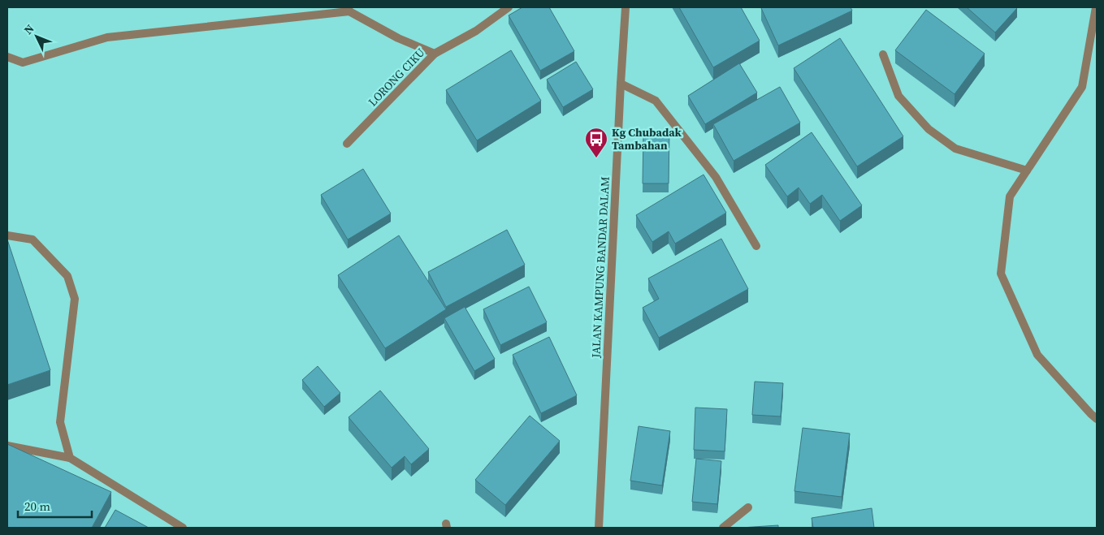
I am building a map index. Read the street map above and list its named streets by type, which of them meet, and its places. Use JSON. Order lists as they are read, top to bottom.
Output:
{
  "streets": {
    "street": ["LORONG CIKU", "JALAN KAMPUNG BANDAR DALAM"]
  },
  "places": {
    "bus stop": ["Kg Chubadak Tambahan"]
  },
  "scale_bar": "20 m",
  "north": "top left"
}
